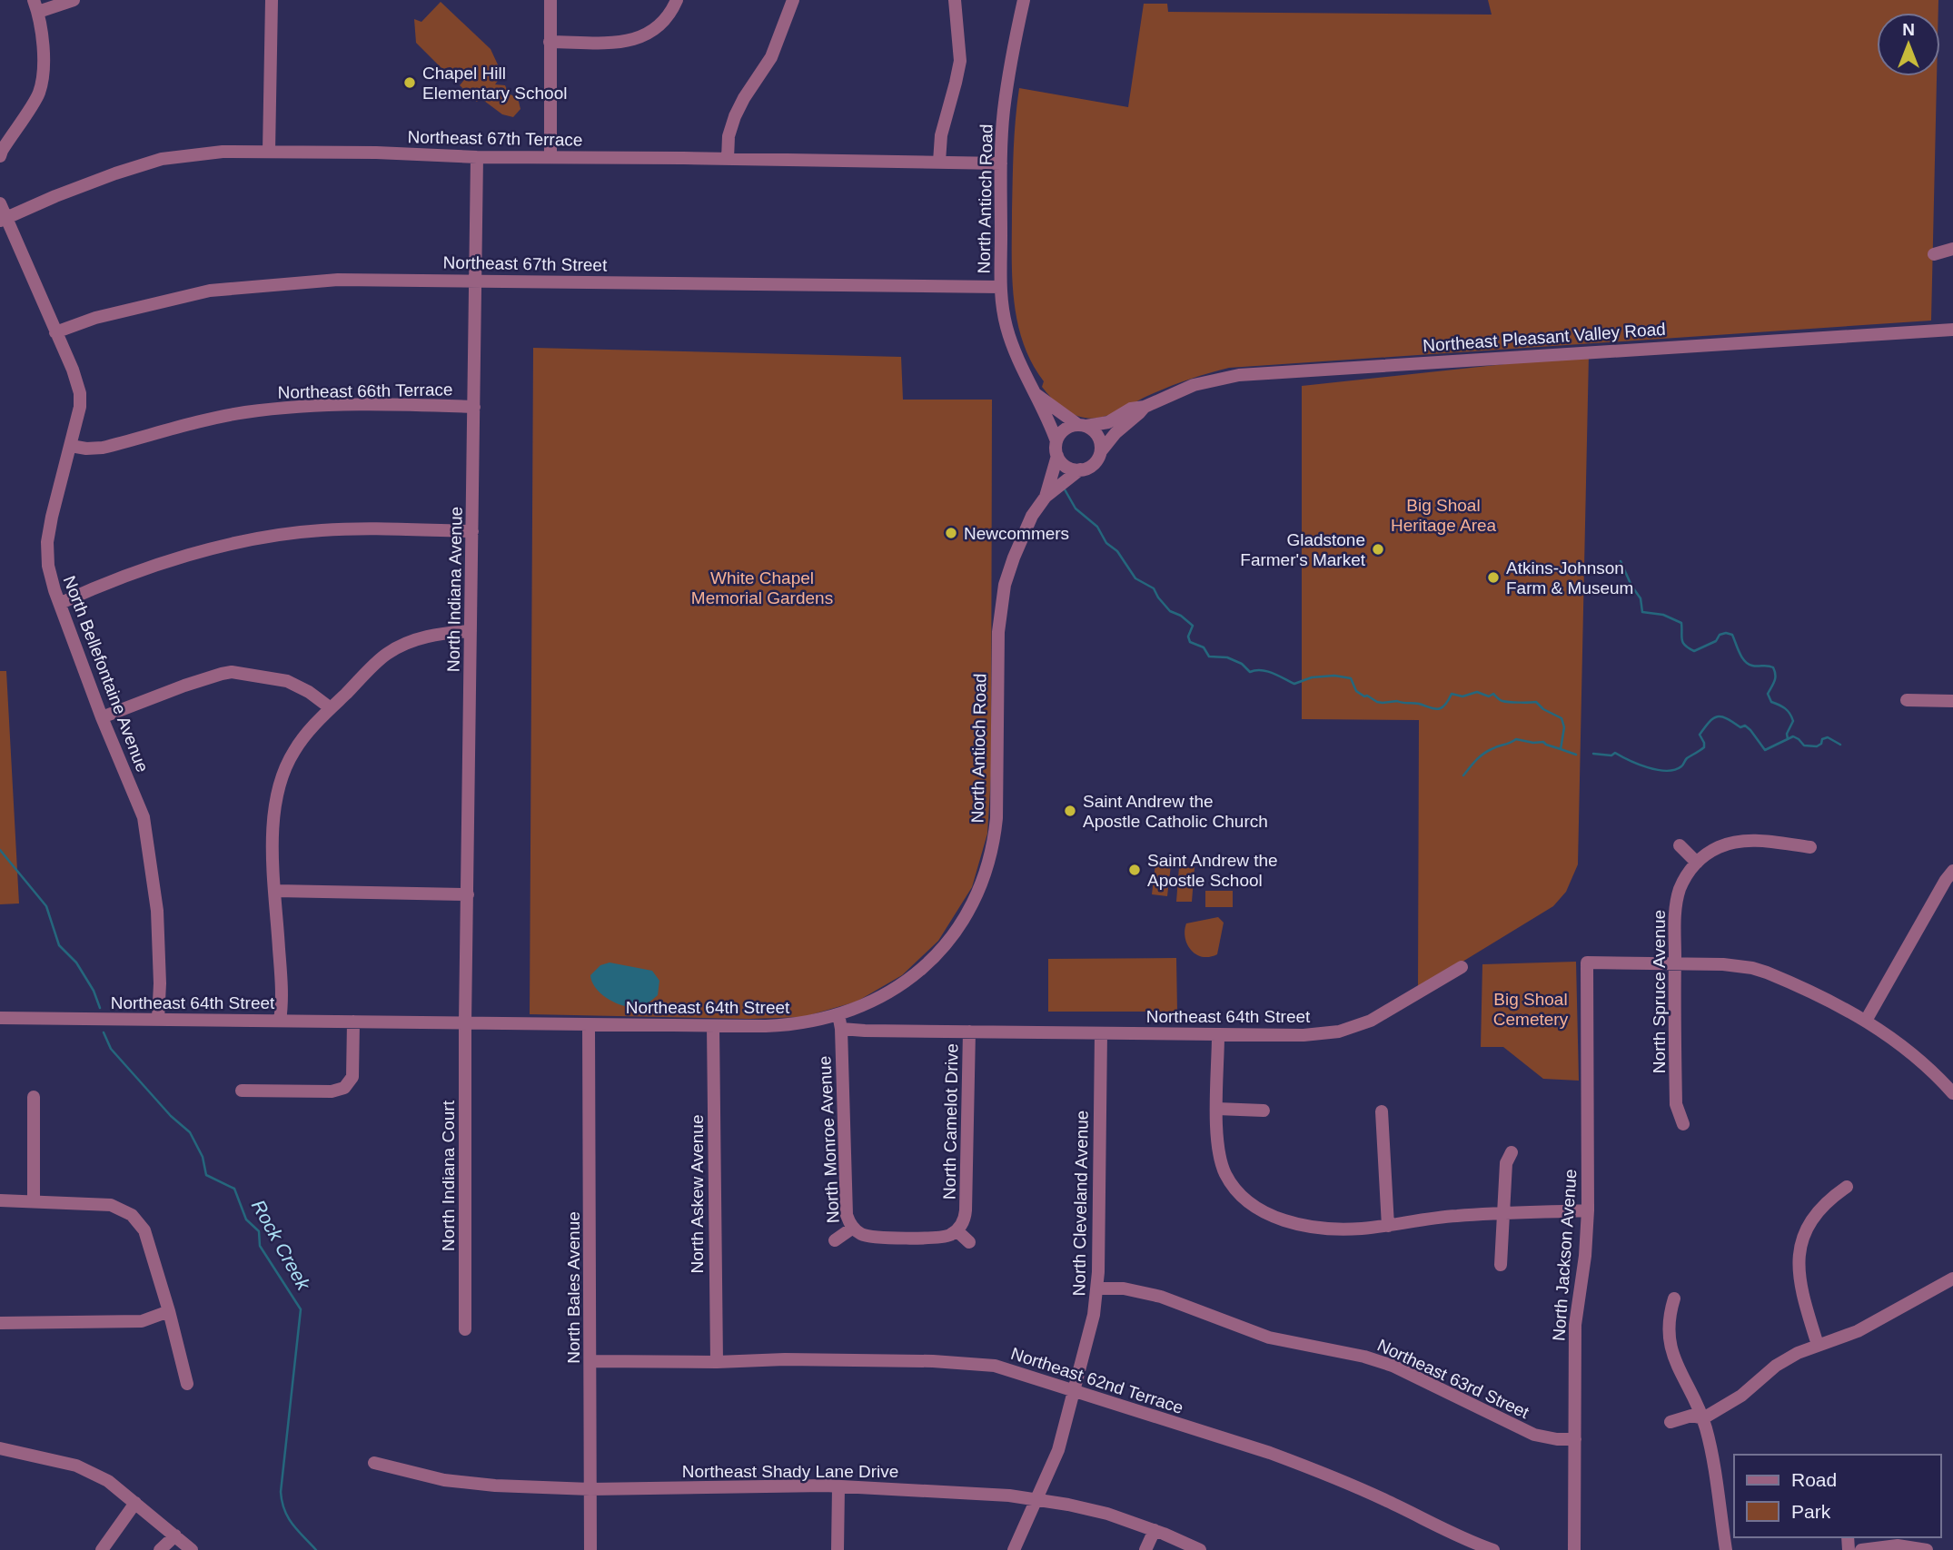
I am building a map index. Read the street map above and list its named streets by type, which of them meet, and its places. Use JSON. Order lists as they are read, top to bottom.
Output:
{
  "streets": {
    "street": [
      "Northeast 67th Terrace",
      "North Antioch Road",
      "Northeast 67th Street",
      "Northeast Pleasant Valley Road",
      "Northeast 66th Terrace",
      "North Indiana Avenue",
      "North Bellefontaine Avenue",
      "North Spruce Avenue",
      "Northeast 64th Street",
      "North Camelot Drive",
      "North Monroe Avenue",
      "North Indiana Court",
      "North Askew Avenue",
      "North Cleveland Avenue",
      "North Jackson Avenue",
      "North Bales Avenue",
      "Northeast 63rd Street",
      "Northeast 62nd Terrace",
      "Northeast Shady Lane Drive"
    ]
  },
  "crossings": [
    ["Northeast 67th Terrace", "North Antioch Road"],
    ["Northeast 67th Terrace", "North Indiana Avenue"],
    ["Northeast 67th Terrace", "North Bellefontaine Avenue"],
    ["North Antioch Road", "Northeast 67th Street"],
    ["North Antioch Road", "Northeast Pleasant Valley Road"],
    ["North Antioch Road", "Northeast 64th Street"],
    ["Northeast 67th Street", "North Indiana Avenue"],
    ["Northeast 67th Street", "North Bellefontaine Avenue"],
    ["Northeast 66th Terrace", "North Indiana Avenue"],
    ["Northeast 66th Terrace", "North Bellefontaine Avenue"],
    ["North Indiana Avenue", "Northeast 64th Street"],
    ["North Indiana Avenue", "North Indiana Court"],
    ["North Bellefontaine Avenue", "Northeast 64th Street"],
    ["North Spruce Avenue", "North Jackson Avenue"],
    ["Northeast 64th Street", "North Camelot Drive"],
    ["Northeast 64th Street", "North Monroe Avenue"],
    ["Northeast 64th Street", "North Indiana Court"],
    ["Northeast 64th Street", "North Askew Avenue"],
    ["Northeast 64th Street", "North Cleveland Avenue"],
    ["Northeast 64th Street", "North Bales Avenue"],
    ["North Askew Avenue", "Northeast 62nd Terrace"],
    ["North Cleveland Avenue", "Northeast 63rd Street"],
    ["North Cleveland Avenue", "Northeast 62nd Terrace"],
    ["North Cleveland Avenue", "Northeast Shady Lane Drive"],
    ["North Jackson Avenue", "Northeast 63rd Street"],
    ["North Bales Avenue", "Northeast 62nd Terrace"],
    ["North Bales Avenue", "Northeast Shady Lane Drive"]
  ],
  "water": ["Rock Creek"],
  "parks": ["Big Shoal Heritage Area", "White Chapel Memorial Gardens", "Big Shoal Cemetery"],
  "places": [
    "Chapel Hill Elementary School",
    "Newcommers",
    "Gladstone Farmer's Market",
    "Atkins-Johnson Farm & Museum",
    "Saint Andrew the Apostle Catholic Church",
    "Saint Andrew the Apostle School"
  ],
  "legend": ["Road", "Park"],
  "north": "top"
}
